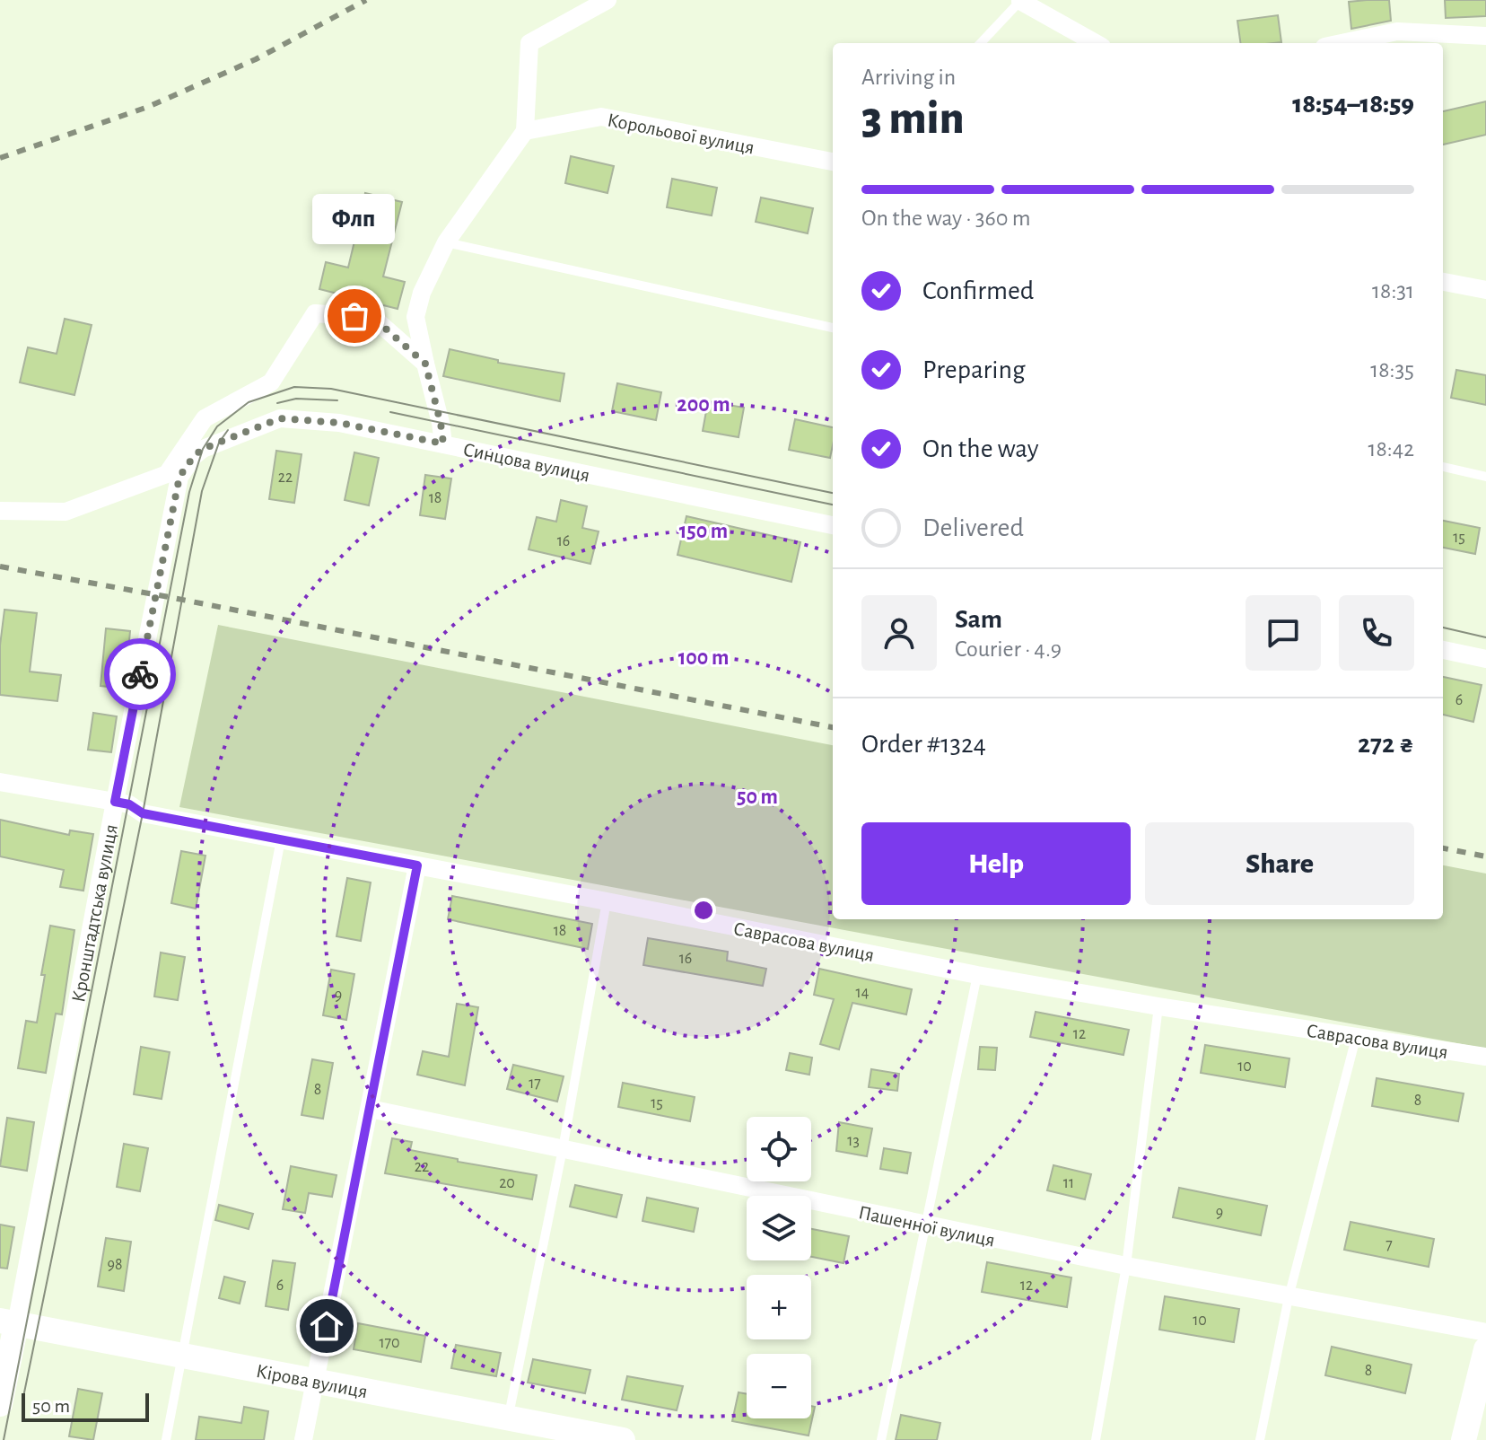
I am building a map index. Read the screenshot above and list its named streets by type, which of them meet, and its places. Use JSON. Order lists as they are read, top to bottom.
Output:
{
  "streets": {
    "main road": ["Кронштадтська вулиця", "Кірова вулиця"],
    "street": [
      "Корольової вулиця",
      "Синцова вулиця",
      "Саврасова вулиця",
      "Пашенної вулиця"
    ]
  },
  "crossings": [
    ["Синцова вулиця", "Кронштадтська вулиця"],
    ["Кронштадтська вулиця", "Саврасова вулиця"],
    ["Кронштадтська вулиця", "Кірова вулиця"]
  ],
  "places": ["Флп"],
  "house_numbers": [
    "22",
    "18",
    "15",
    "16",
    "6",
    "18",
    "16",
    "14",
    "9",
    "12",
    "10",
    "17",
    "8",
    "8",
    "15",
    "13",
    "22",
    "20",
    "11",
    "9",
    "7",
    "98",
    "6",
    "12",
    "10",
    "170",
    "8"
  ],
  "scale_bar": "50 m",
  "page": {
    "heading": ["3 min", "Arriving in", "18:54–18:59"],
    "panel": [
      "Sam",
      "Courier · 4.9",
      "Order #1324",
      "272 ₴"
    ],
    "bar": "On the way · 360 m",
    "bubble": "Флп",
    "list": [
      ["Confirmed", "18:31"],
      ["Preparing", "18:35"],
      ["On the way", "18:42"],
      "Delivered"
    ],
    "buttons": ["Help", "Share"],
    "map_buttons": ["+", "−"],
    "scale": "50 m"
  },
  "rings": [
    "200 m",
    "150 m",
    "100 m",
    "50 m"
  ]
}
